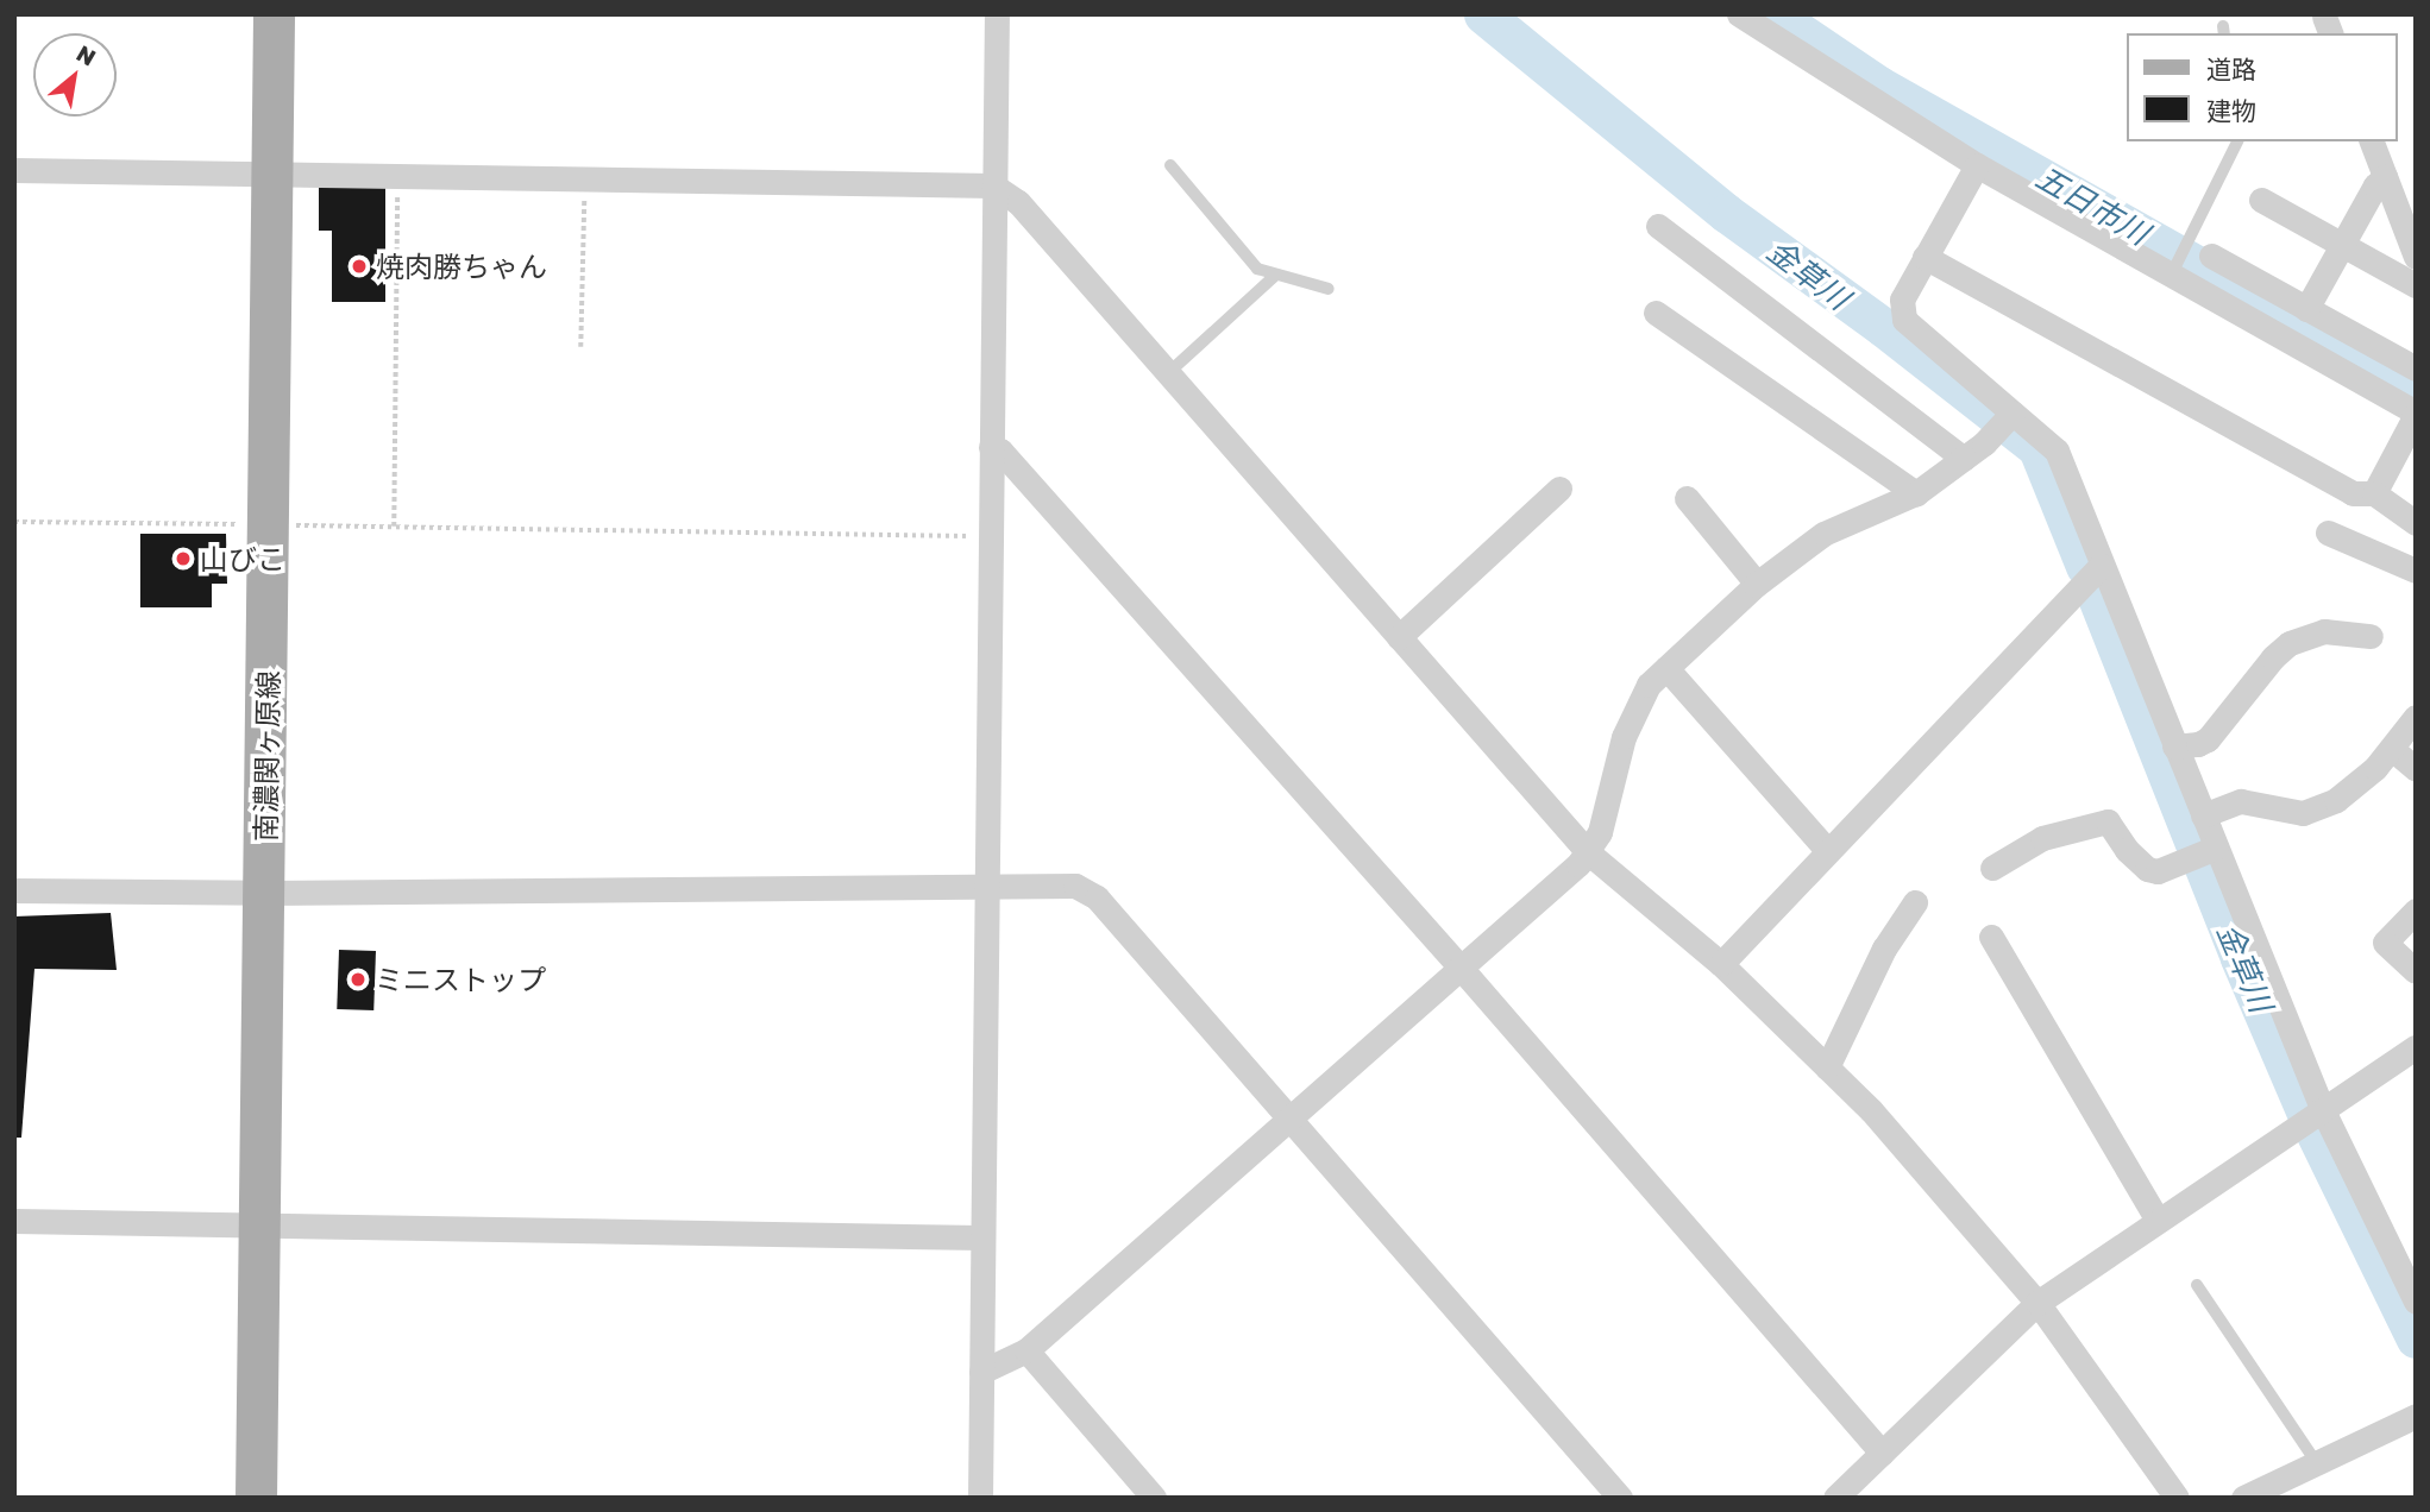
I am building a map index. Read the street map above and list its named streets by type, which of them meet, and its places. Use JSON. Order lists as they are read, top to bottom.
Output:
{
  "streets": {
    "main road": ["南濃関ヶ原線"]
  },
  "water": ["五日市川", "金草川"],
  "places": ["焼肉勝ちゃん", "山びこ", "ミニストップ"],
  "legend": ["道路", "建物"],
  "north": "top right"
}
